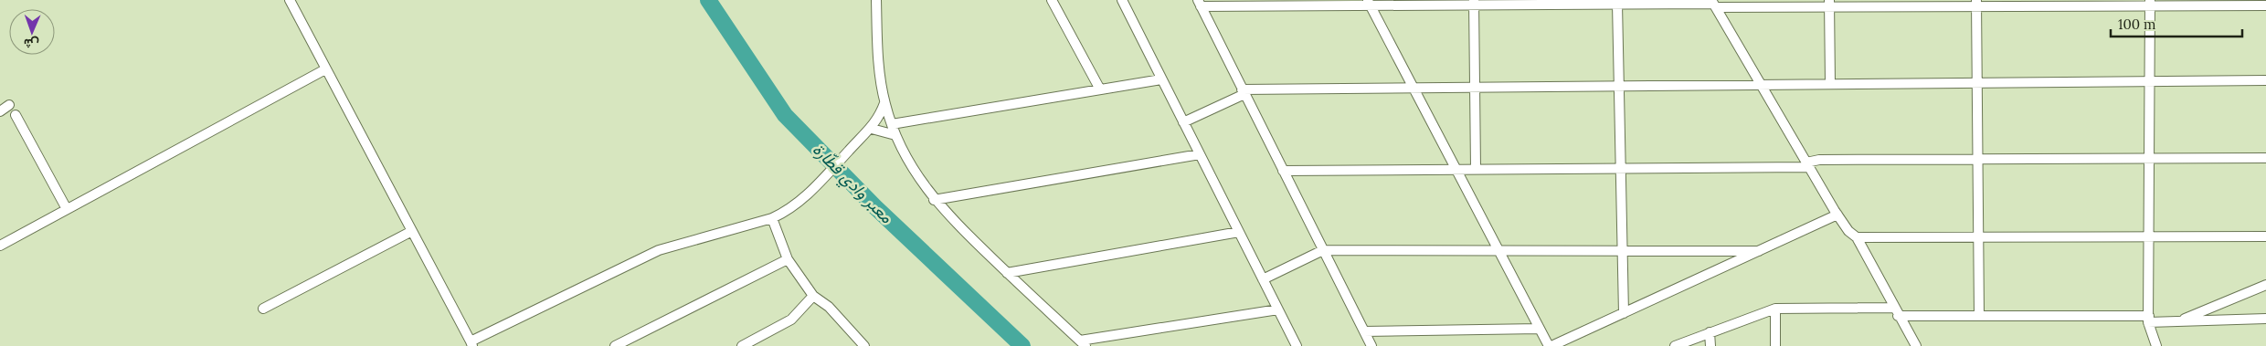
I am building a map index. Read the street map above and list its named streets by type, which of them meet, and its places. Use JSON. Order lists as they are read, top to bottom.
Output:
{
  "water": ["معبر وادي قطّارة"],
  "scale_bar": "100 m",
  "north": "bottom"
}
